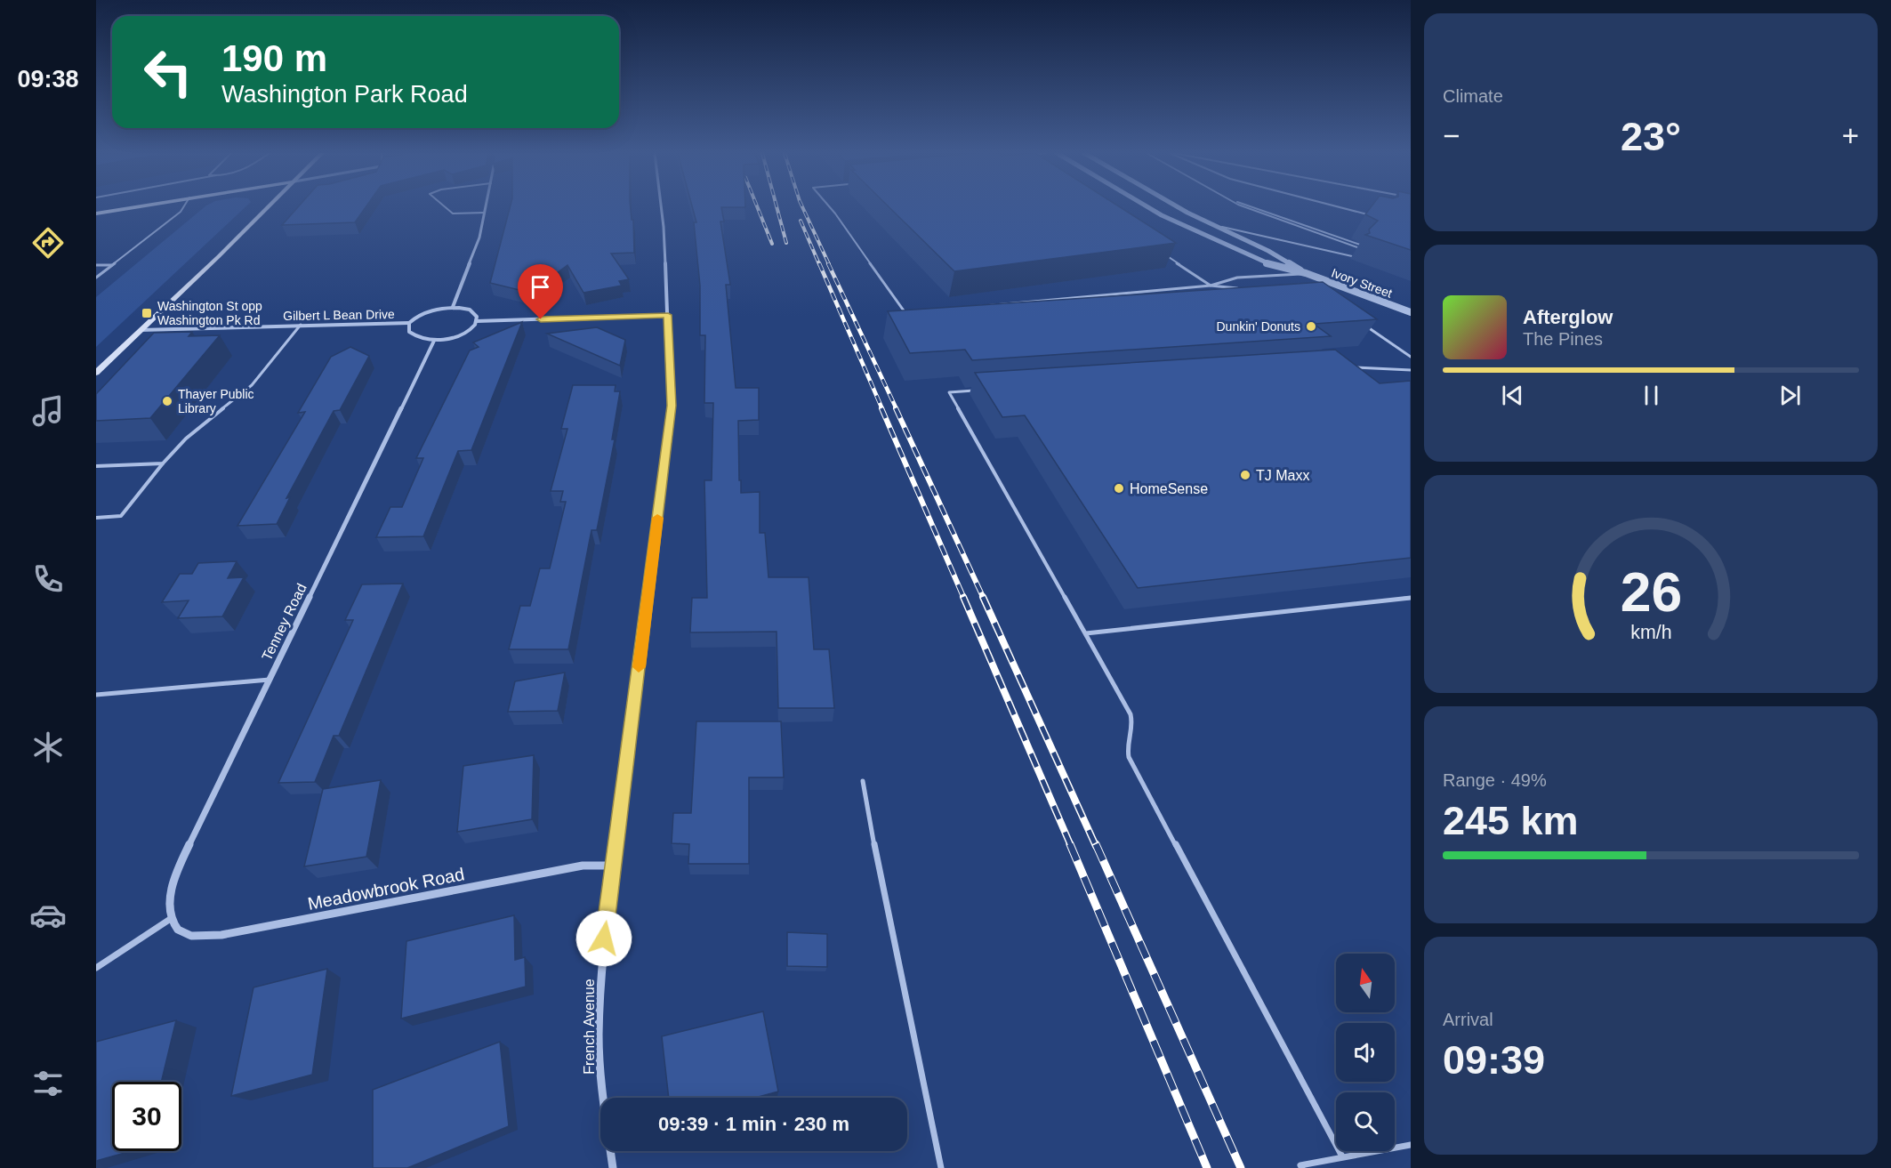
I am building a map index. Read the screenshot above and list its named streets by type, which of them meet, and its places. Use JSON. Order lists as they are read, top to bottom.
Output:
{
  "streets": {
    "street": [
      "Ivory Street",
      "Gilbert L Bean Drive",
      "Tenney Road",
      "Meadowbrook Road",
      "French Avenue"
    ]
  },
  "crossings": [
    ["Tenney Road", "Meadowbrook Road"],
    ["Meadowbrook Road", "French Avenue"]
  ],
  "places": {
    "transit": ["Washington St opp Washington Pk Rd"],
    "other": [
      "Dunkin' Donuts",
      "Thayer Public Library",
      "TJ Maxx",
      "HomeSense"
    ]
  },
  "north": "top",
  "page": {
    "tabs": "09:38",
    "tile": [
      "Climate",
      ["Range · 49%", "245 km"],
      ["Arrival", "09:39"]
    ],
    "turn": ["190 m", "Washington Park Road"],
    "heat": ["−", "23°", "+"],
    "song": ["Afterglow", "The Pines"],
    "limit": "30",
    "trip": "09:39 · 1 min · 230 m",
    "gauge": ["26", "km/h"]
  }
}
